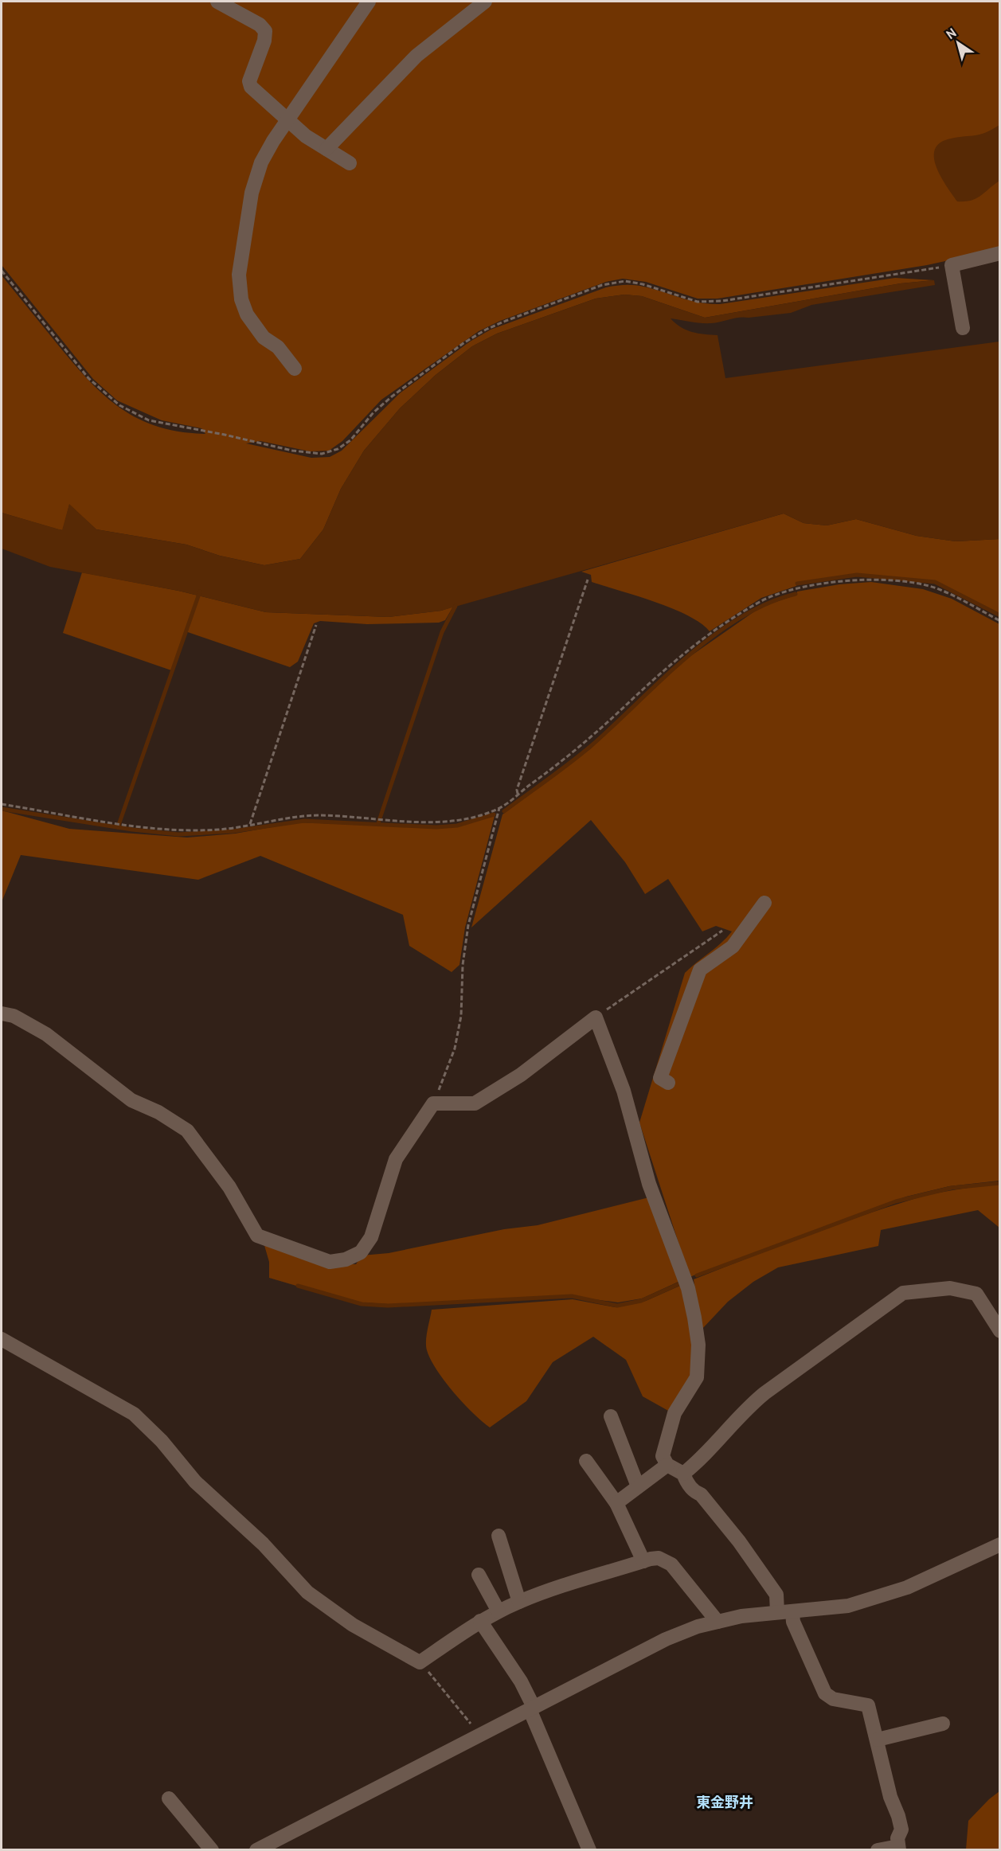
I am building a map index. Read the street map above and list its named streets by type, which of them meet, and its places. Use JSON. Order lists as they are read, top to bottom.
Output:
{
  "districts": ["東金野井"],
  "north": "top left"
}
